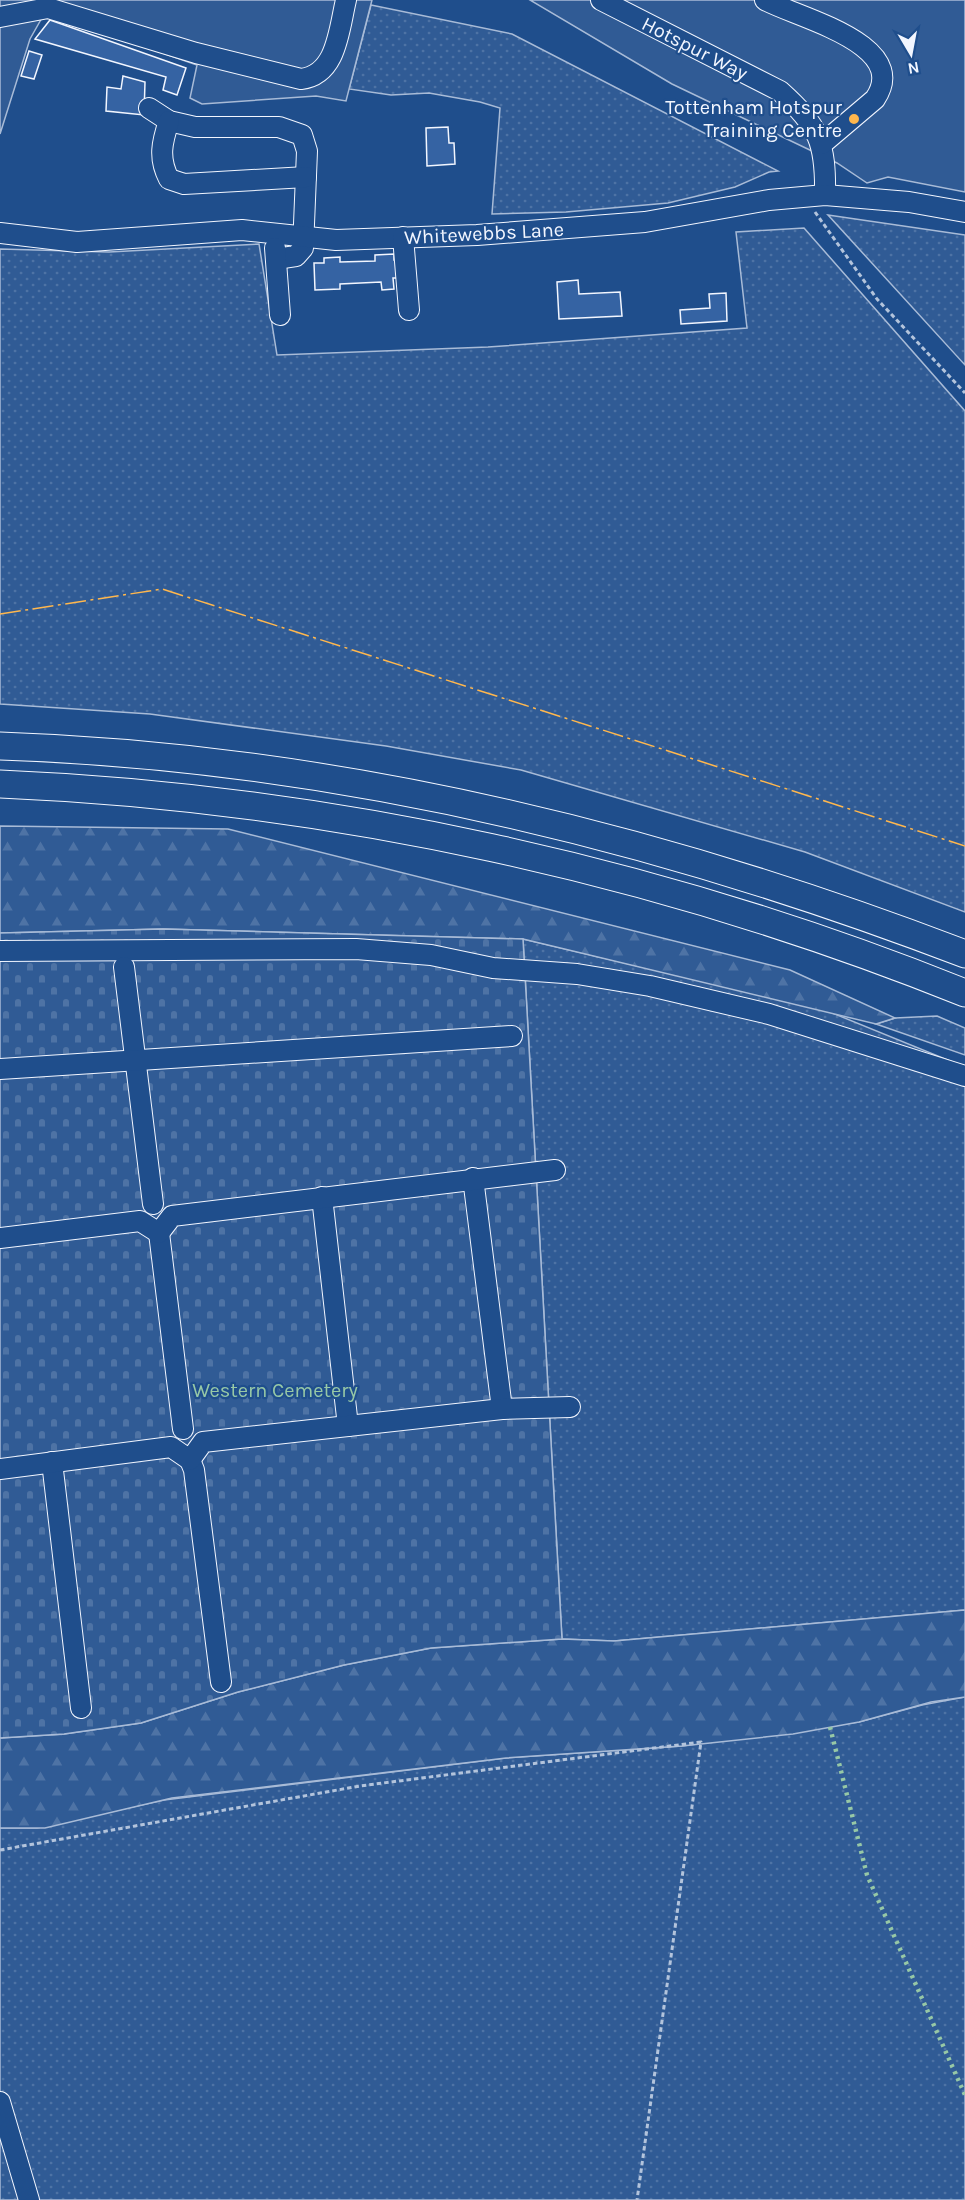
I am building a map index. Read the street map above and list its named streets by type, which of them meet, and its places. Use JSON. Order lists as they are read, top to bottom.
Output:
{
  "streets": {
    "street": ["Hotspur Way", "Whitewebbs Lane"]
  },
  "crossings": [
    ["Hotspur Way", "Whitewebbs Lane"]
  ],
  "parks": ["Western Cemetery"],
  "places": ["Tottenham Hotspur Training Centre"],
  "north": "bottom"
}
